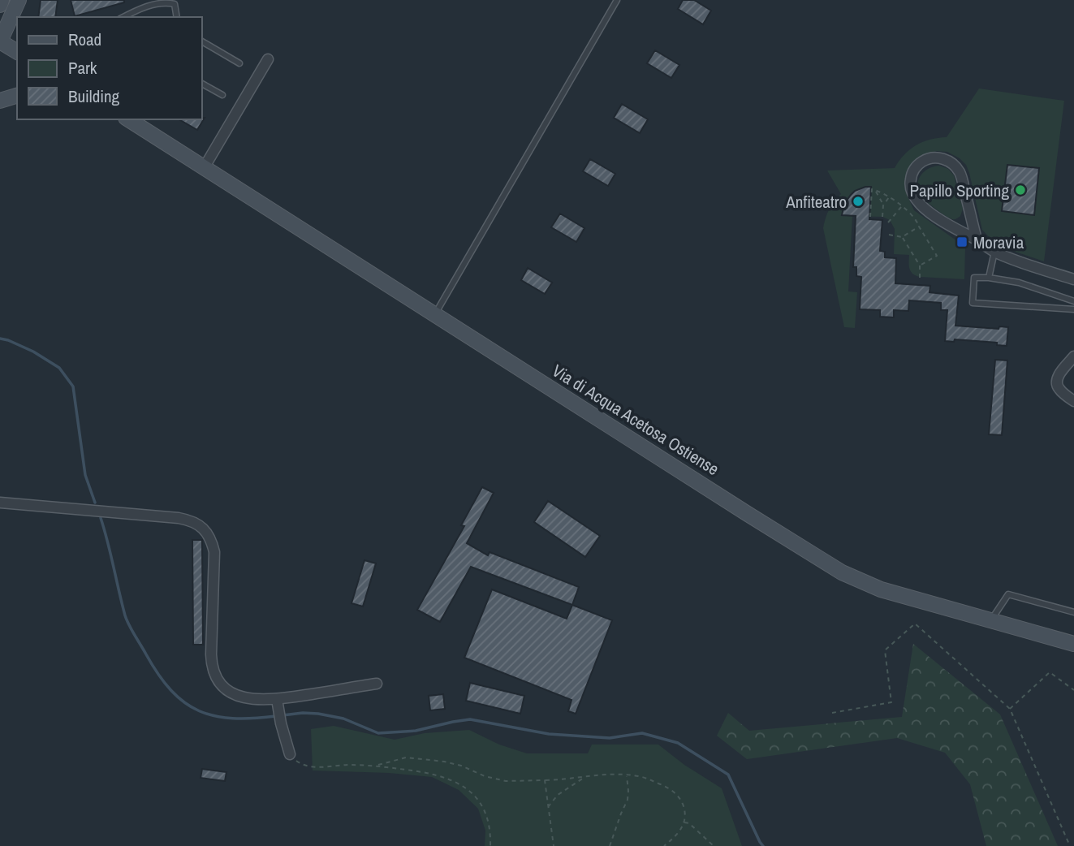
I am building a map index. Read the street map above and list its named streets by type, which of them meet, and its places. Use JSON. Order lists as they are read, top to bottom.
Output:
{
  "streets": {
    "street": ["Via di Acqua Acetosa Ostiense"]
  },
  "places": {
    "other": ["Papillo Sporting", "Anfiteatro"],
    "transit": ["Moravia"]
  },
  "legend": ["Road", "Park", "Building"]
}
